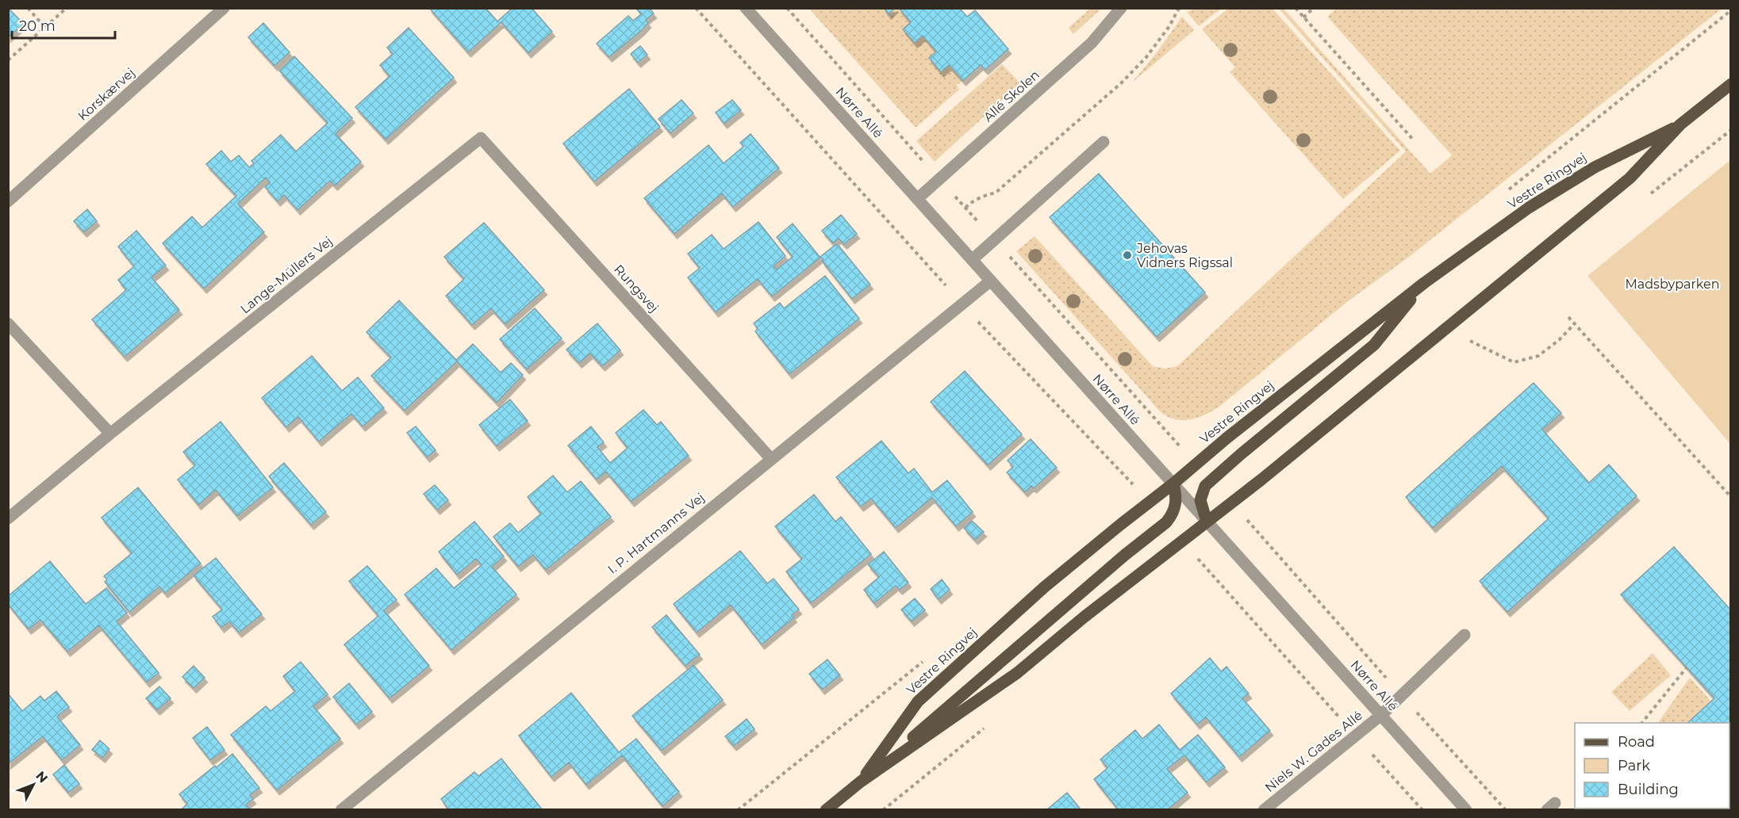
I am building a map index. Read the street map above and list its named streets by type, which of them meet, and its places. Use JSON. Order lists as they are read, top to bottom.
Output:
{
  "streets": {
    "main road": ["Vestre Ringvej"],
    "street": [
      "Korskærvej",
      "Allé Skolen",
      "Nørre Allé",
      "Lange-Müllers Vej",
      "Rungsvej",
      "I. P. Hartmanns Vej",
      "Niels W. Gades Allé"
    ]
  },
  "crossings": [
    ["Allé Skolen", "Nørre Allé"],
    ["Nørre Allé", "Vestre Ringvej"],
    ["Nørre Allé", "I. P. Hartmanns Vej"],
    ["Nørre Allé", "Niels W. Gades Allé"],
    ["Lange-Müllers Vej", "Rungsvej"],
    ["Rungsvej", "I. P. Hartmanns Vej"]
  ],
  "parks": ["Madsbyparken"],
  "places": ["Jehovas Vidners Rigssal"],
  "legend": ["Road", "Park", "Building"],
  "scale_bar": "20 m",
  "north": "top right"
}
